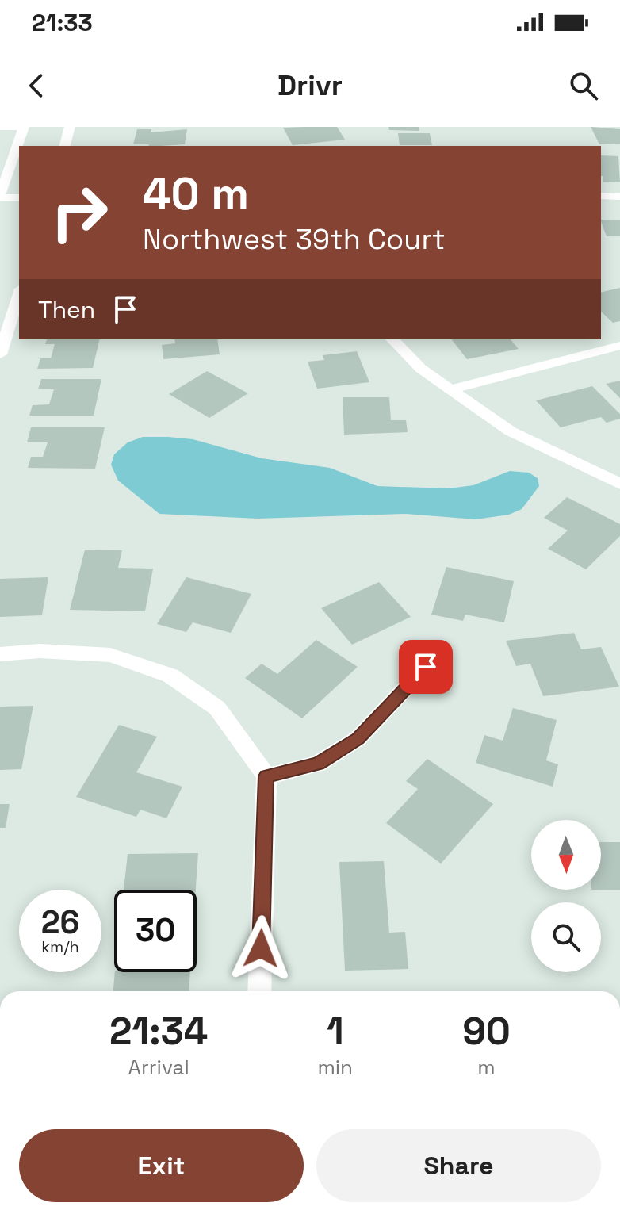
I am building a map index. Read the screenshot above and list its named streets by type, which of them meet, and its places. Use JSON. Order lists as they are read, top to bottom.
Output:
{
  "north": "bottom",
  "page": {
    "status": "21:33",
    "header": "Drivr",
    "turn": ["40 m", "Northwest 39th Court"],
    "then": "Then",
    "speed": "26 km/h",
    "limit": "30",
    "eta": [
      "21:34",
      "Arrival",
      "1",
      "min",
      "90",
      "m"
    ],
    "buttons": ["Exit", "Share"]
  }
}
